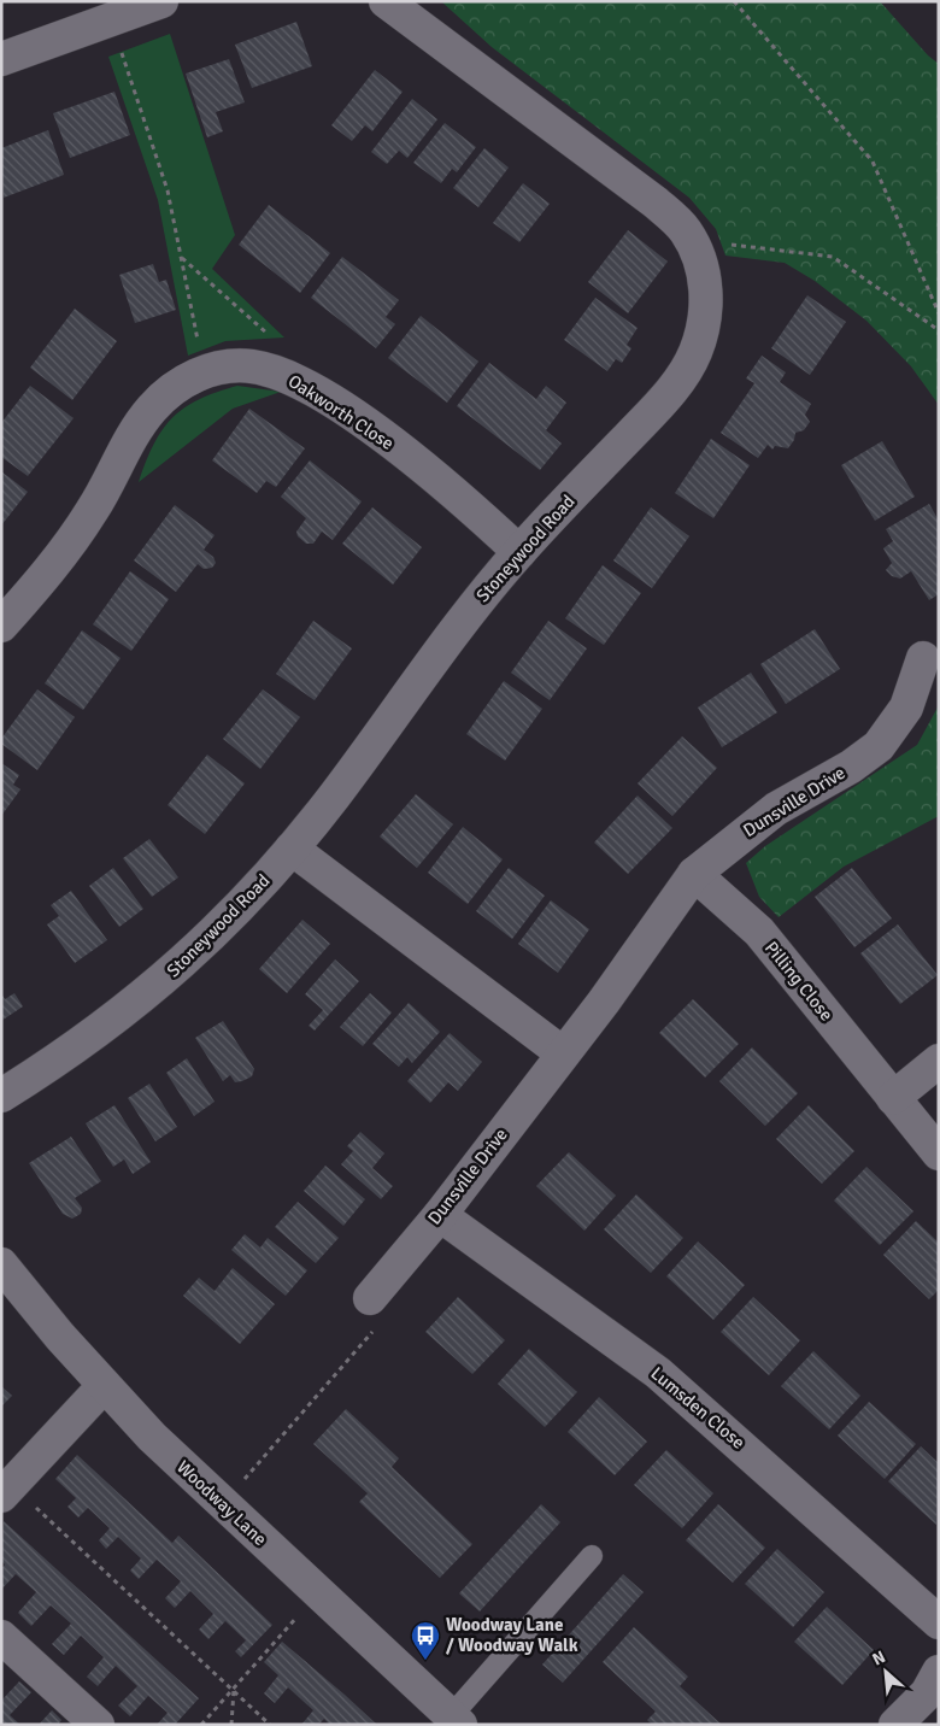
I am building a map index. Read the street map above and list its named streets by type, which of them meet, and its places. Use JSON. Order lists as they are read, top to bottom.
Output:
{
  "streets": {
    "street": [
      "Oakworth Close",
      "Stoneywood Road",
      "Dunsville Drive",
      "Pilling Close",
      "Lumsden Close",
      "Woodway Lane"
    ]
  },
  "crossings": [
    ["Oakworth Close", "Stoneywood Road"],
    ["Dunsville Drive", "Pilling Close"],
    ["Dunsville Drive", "Lumsden Close"]
  ],
  "places": {
    "bus stop": ["Woodway Lane / Woodway Walk"]
  },
  "north": "top left"
}
